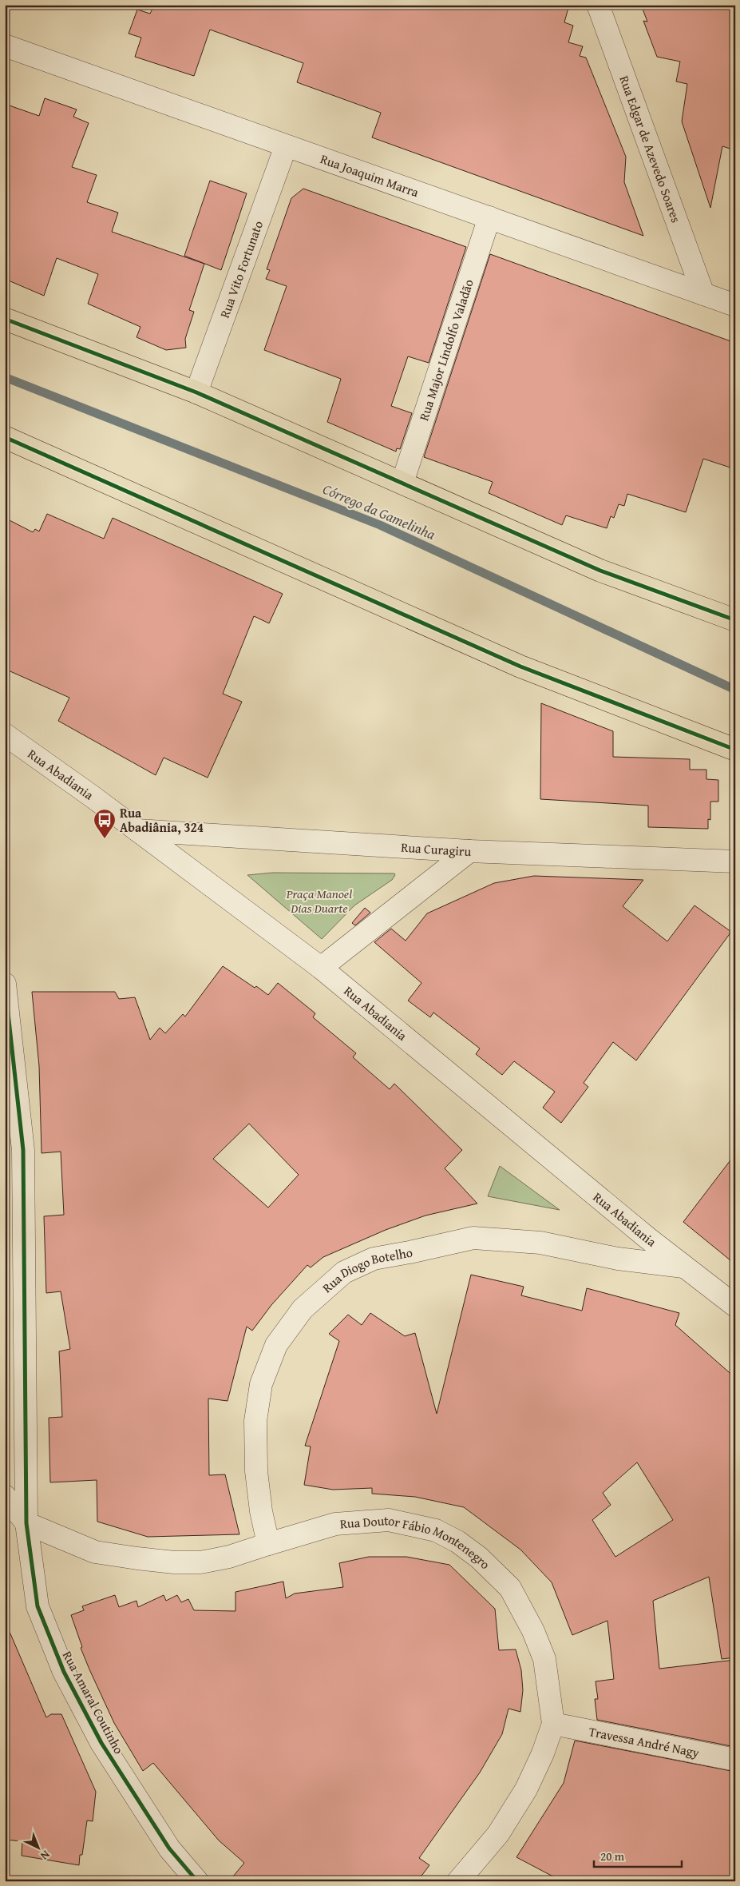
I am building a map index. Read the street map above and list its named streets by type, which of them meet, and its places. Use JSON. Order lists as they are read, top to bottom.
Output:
{
  "streets": {
    "street": [
      "Rua Edgar de Azevedo Soares",
      "Rua Joaquim Marra",
      "Rua Vito Fortunato",
      "Rua Major Lindolfo Valadão",
      "Rua Abadiania",
      "Rua Curagiru",
      "Rua Diogo Botelho",
      "Rua Doutor Fábio Montenegro",
      "Rua Amaral Coutinho",
      "Travessa André Nagy"
    ]
  },
  "crossings": [
    ["Rua Edgar de Azevedo Soares", "Rua Joaquim Marra"],
    ["Rua Joaquim Marra", "Rua Vito Fortunato"],
    ["Rua Joaquim Marra", "Rua Major Lindolfo Valadão"],
    ["Rua Abadiania", "Rua Curagiru"],
    ["Rua Abadiania", "Rua Diogo Botelho"],
    ["Rua Diogo Botelho", "Rua Doutor Fábio Montenegro"],
    ["Rua Doutor Fábio Montenegro", "Rua Amaral Coutinho"],
    ["Rua Doutor Fábio Montenegro", "Travessa André Nagy"]
  ],
  "water": ["Córrego da Gamelinha"],
  "parks": ["Praça Manoel Dias Duarte"],
  "places": {
    "bus stop": ["Rua Abadiânia, 324"]
  },
  "scale_bar": "20 m",
  "north": "bottom right"
}
